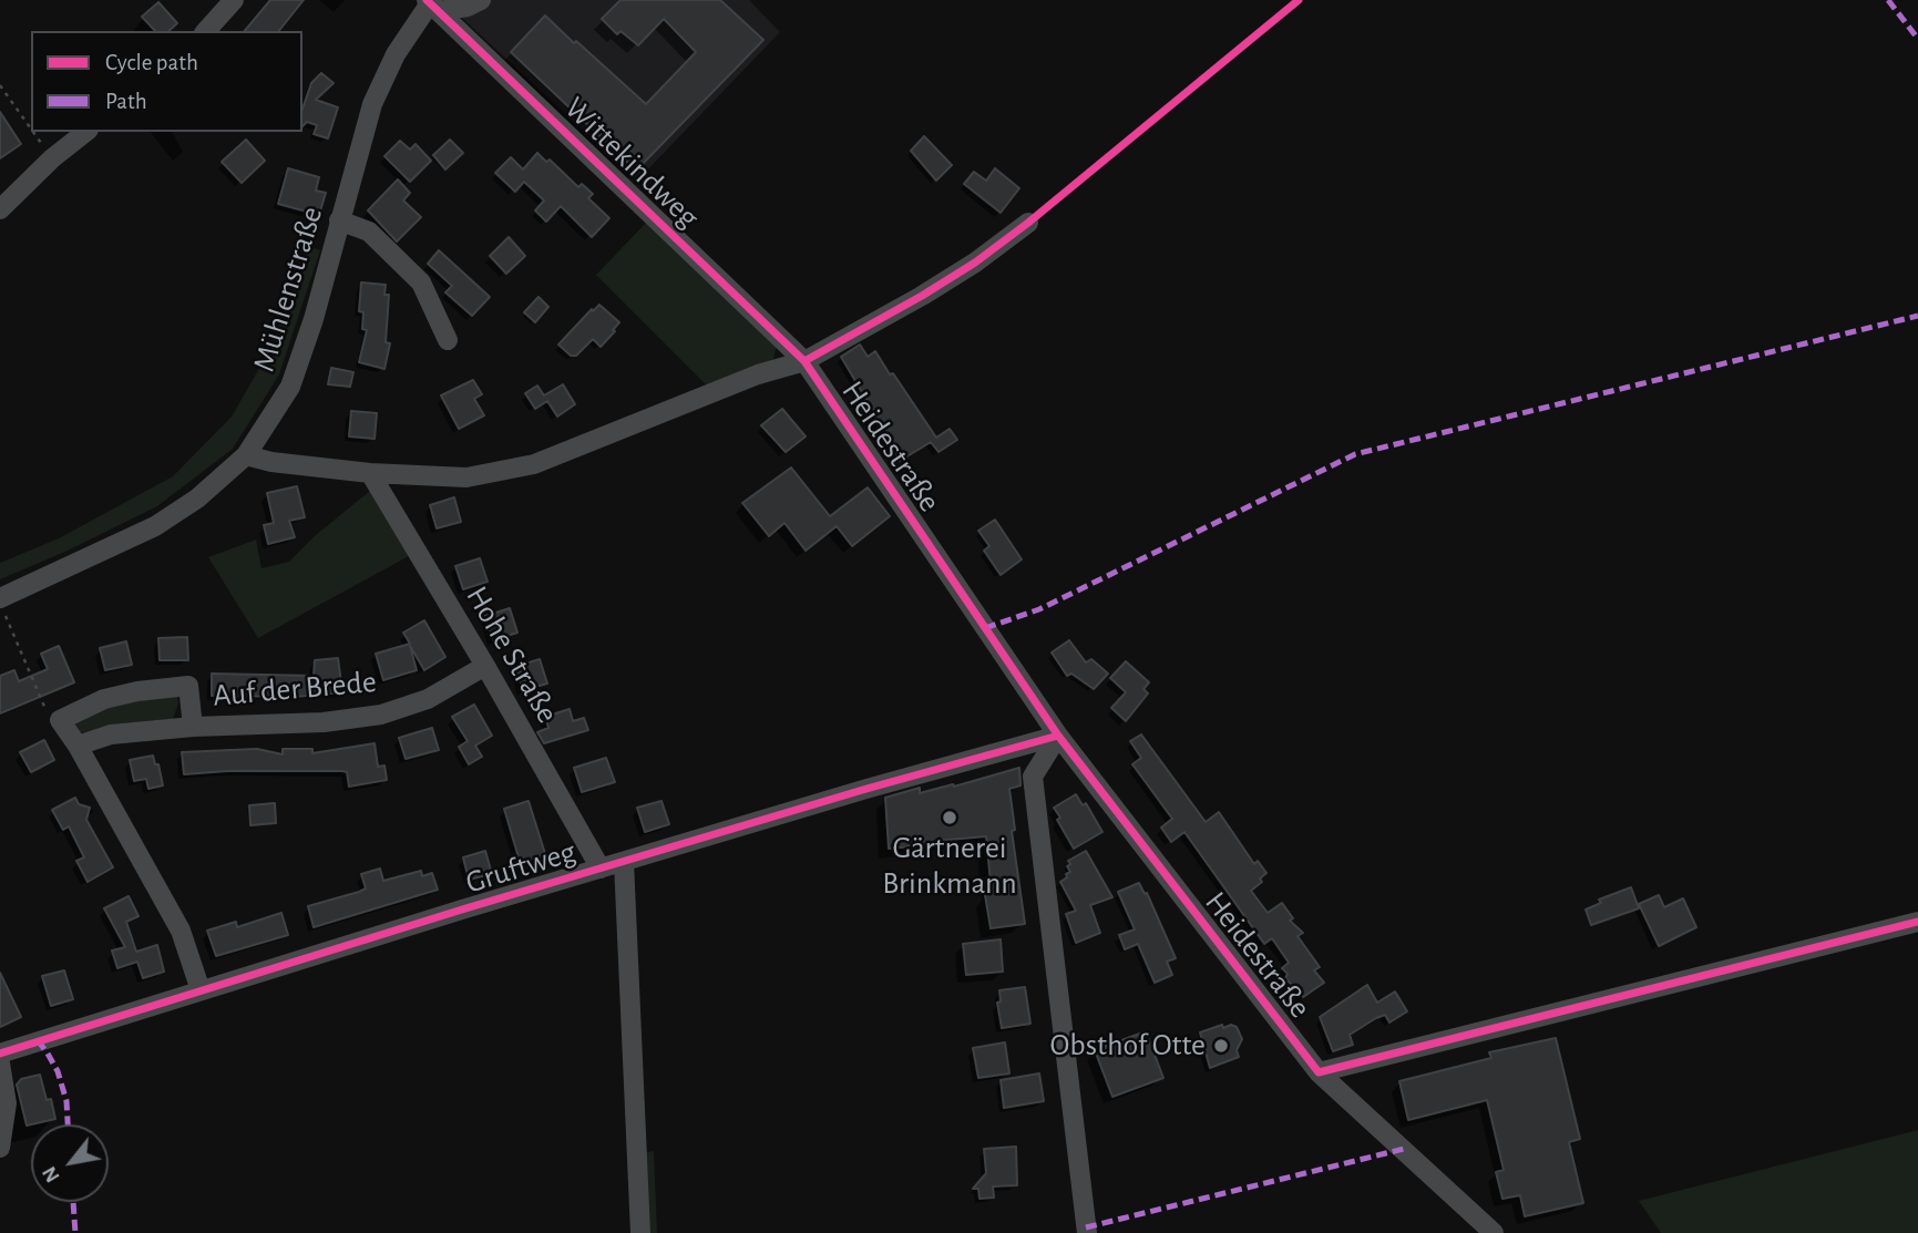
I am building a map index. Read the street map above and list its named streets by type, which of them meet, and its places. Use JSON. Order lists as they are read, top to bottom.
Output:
{
  "streets": {
    "street": [
      "Wittekindweg",
      "Mühlenstraße",
      "Heidestraße",
      "Hohe Straße",
      "Auf der Brede",
      "Gruftweg"
    ]
  },
  "crossings": [
    ["Wittekindweg", "Mühlenstraße"],
    ["Wittekindweg", "Heidestraße"],
    ["Mühlenstraße", "Heidestraße"],
    ["Heidestraße", "Hohe Straße"],
    ["Heidestraße", "Gruftweg"],
    ["Hohe Straße", "Auf der Brede"],
    ["Hohe Straße", "Gruftweg"]
  ],
  "places": ["Gärtnerei Brinkmann", "Obsthof Otte"],
  "legend": ["Cycle path", "Path"],
  "north": "bottom left"
}
